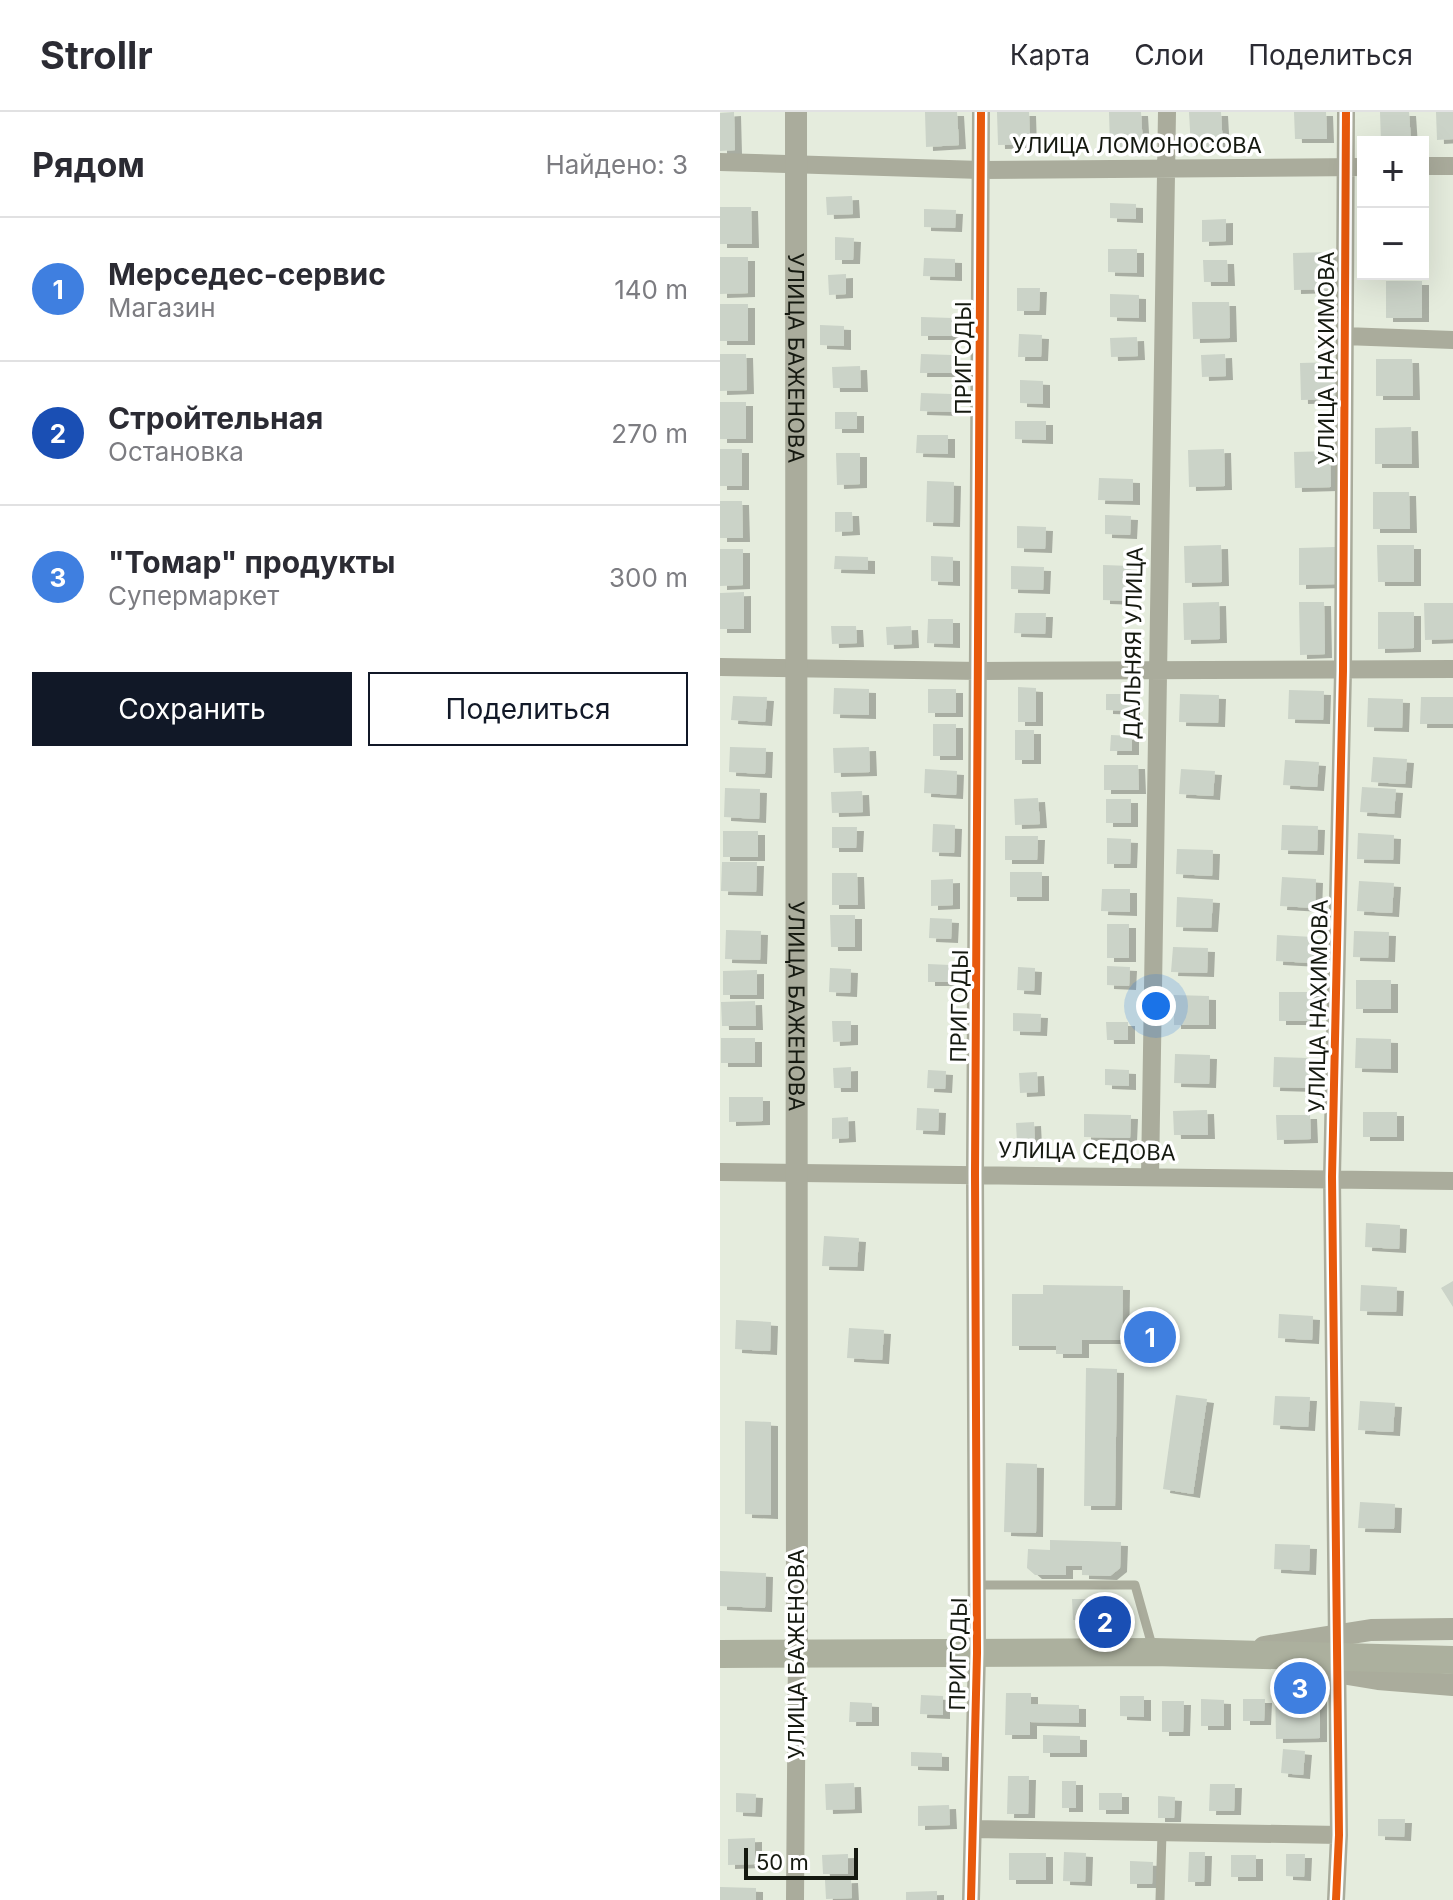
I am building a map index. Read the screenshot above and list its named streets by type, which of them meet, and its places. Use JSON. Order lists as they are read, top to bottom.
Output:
{
  "streets": {
    "street": [
      "УЛИЦА ЛОМОНОСОВА",
      "УЛИЦА БАЖЕНОВА",
      "ПРИГОДЫ",
      "УЛИЦА НАХИМОВА",
      "ДАЛЬНЯЯ УЛИЦА",
      "УЛИЦА СЕДОВА"
    ]
  },
  "crossings": [
    ["УЛИЦА ЛОМОНОСОВА", "УЛИЦА БАЖЕНОВА"],
    ["УЛИЦА ЛОМОНОСОВА", "ПРИГОДЫ"],
    ["УЛИЦА ЛОМОНОСОВА", "УЛИЦА НАХИМОВА"],
    ["УЛИЦА ЛОМОНОСОВА", "ДАЛЬНЯЯ УЛИЦА"],
    ["УЛИЦА БАЖЕНОВА", "УЛИЦА СЕДОВА"],
    ["ПРИГОДЫ", "УЛИЦА СЕДОВА"],
    ["УЛИЦА НАХИМОВА", "УЛИЦА СЕДОВА"],
    ["ДАЛЬНЯЯ УЛИЦА", "УЛИЦА СЕДОВА"]
  ],
  "scale_bar": "50 m",
  "page": {
    "header": "Strollr",
    "nav": ["Карта", "Слои", "Поделиться"],
    "heading": ["Рядом", "Найдено: 3"],
    "map_buttons": ["+", "−"],
    "list": [
      {
        "mark": "1",
        "name": "Мерседес-сервис",
        "note": "Магазин",
        "value": "140 m"
      },
      {
        "mark": "2",
        "name": "Стройтельная",
        "note": "Остановка",
        "value": "270 m"
      },
      {
        "mark": "3",
        "name": "\"Томар\" продукты",
        "note": "Супермаркет",
        "value": "300 m"
      }
    ],
    "buttons": ["Сохранить", "Поделиться"],
    "pins": ["1", "2", "3"],
    "scale": "50 m"
  }
}
